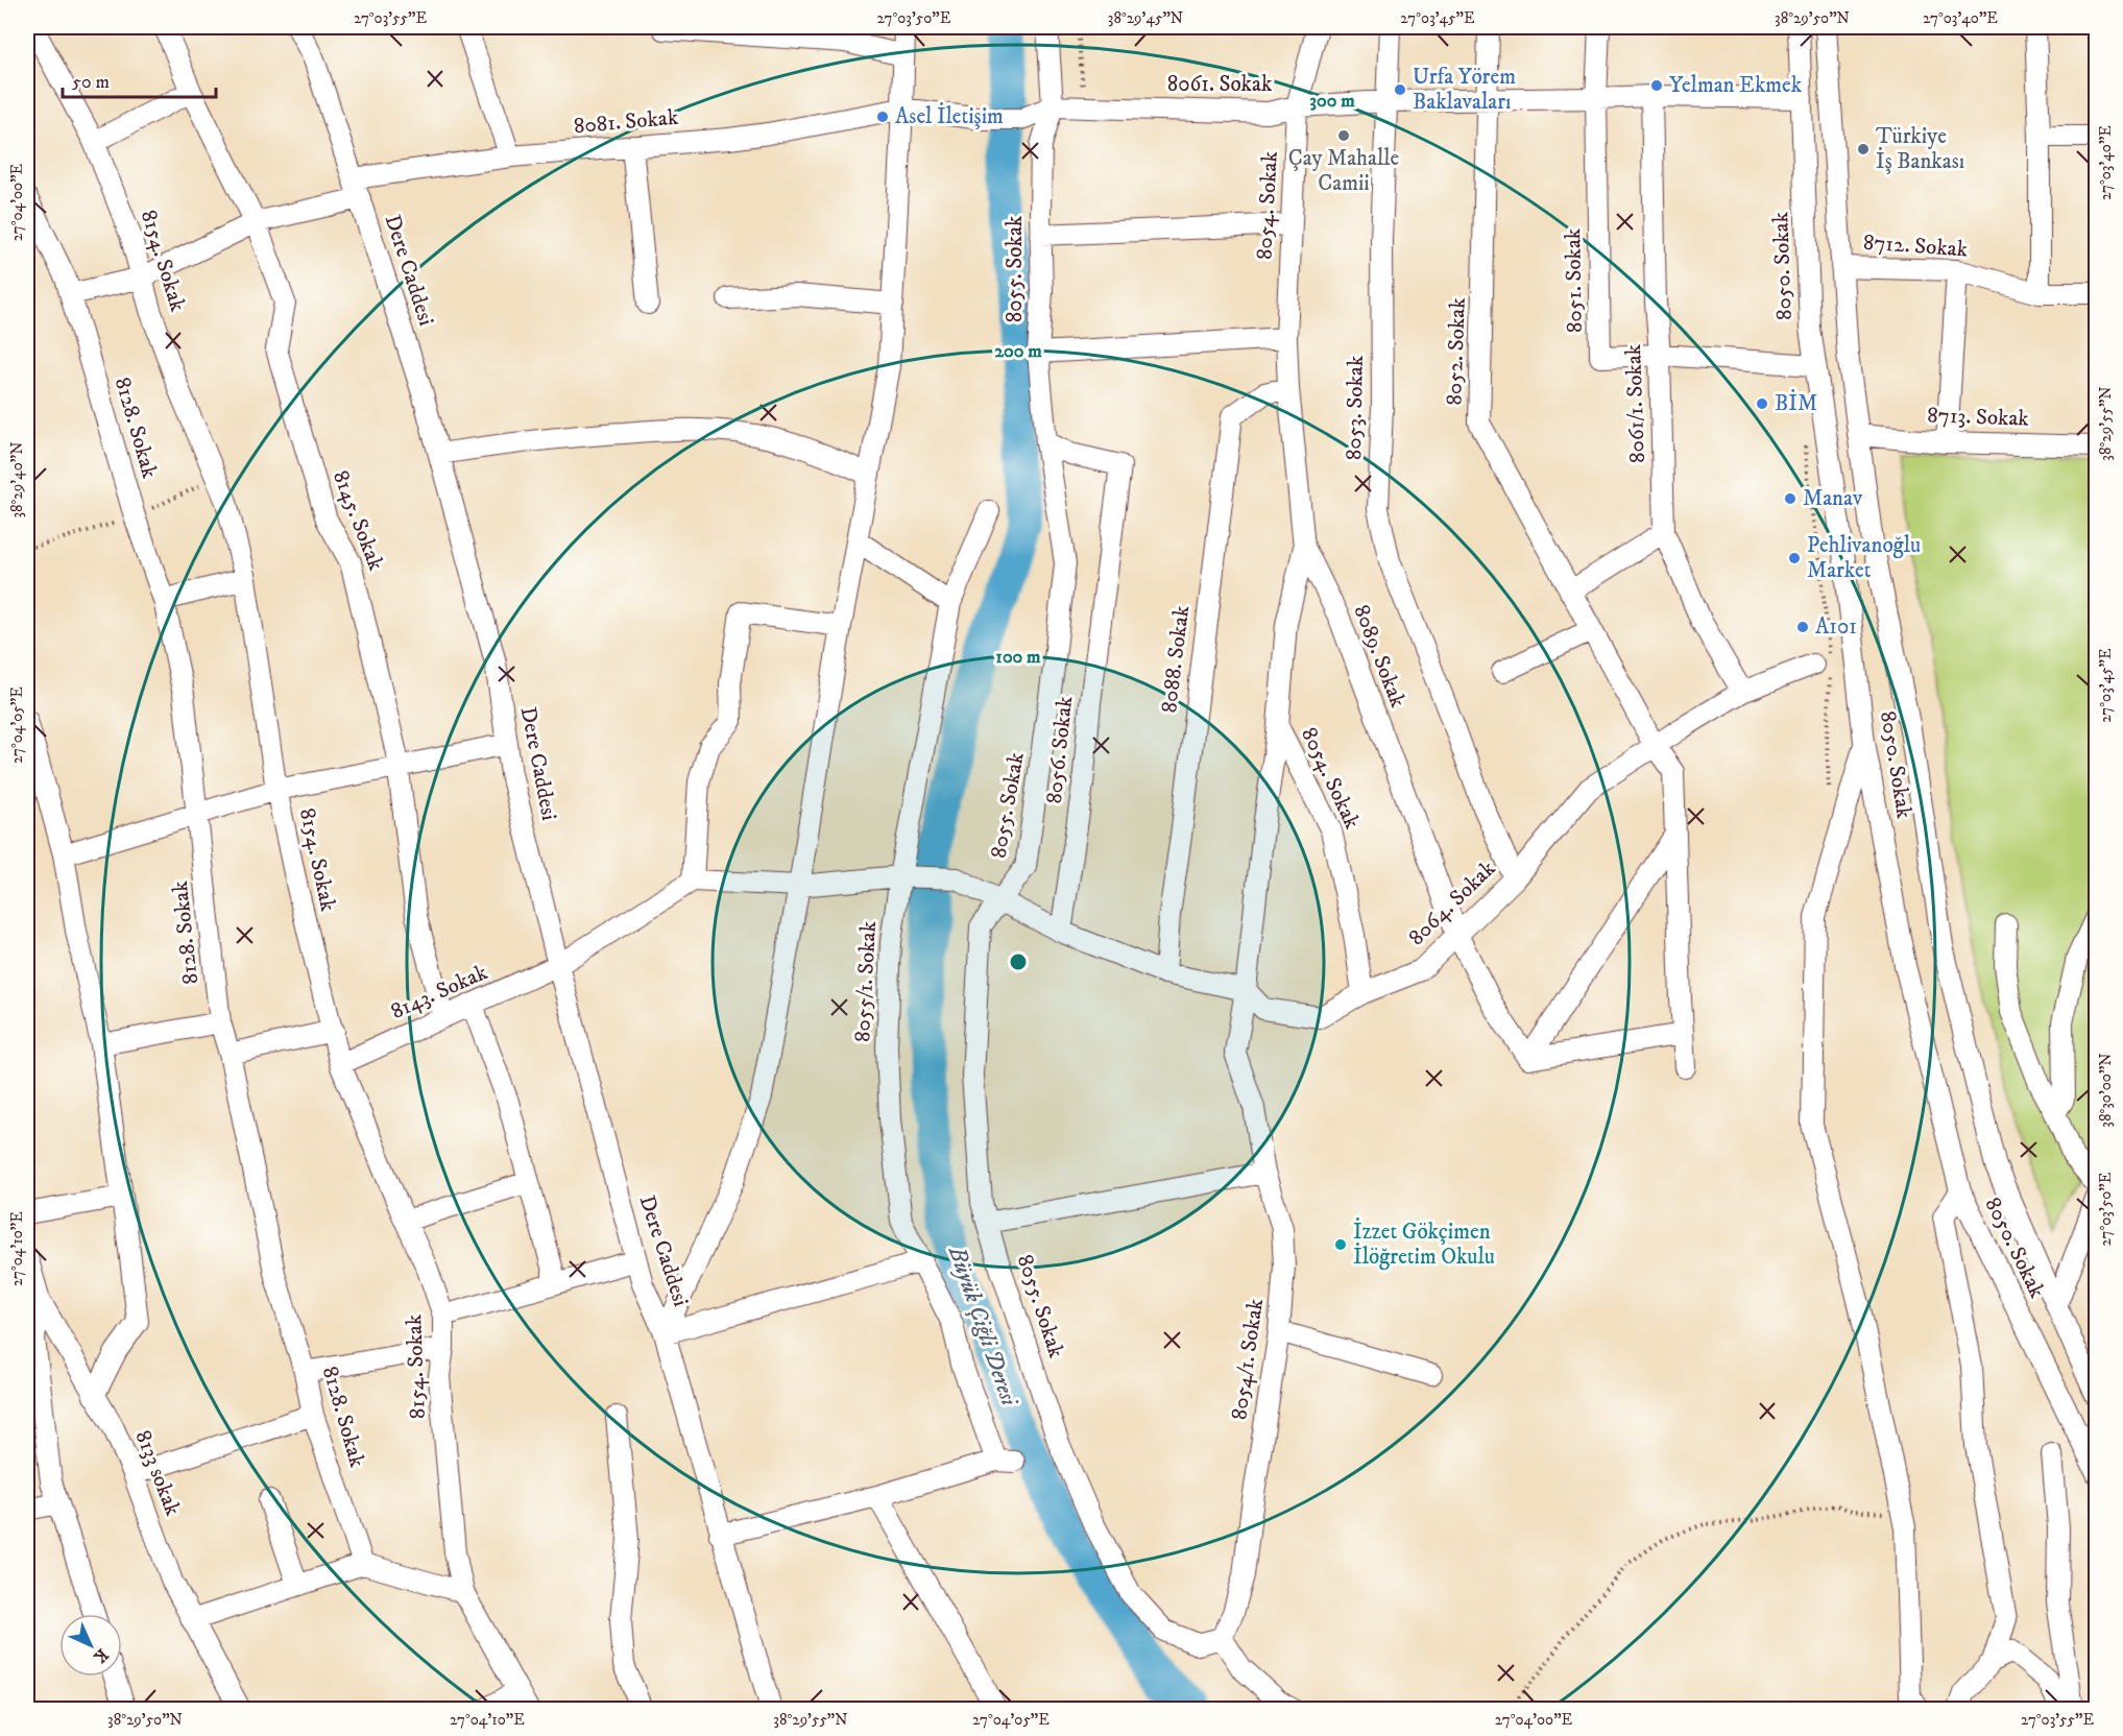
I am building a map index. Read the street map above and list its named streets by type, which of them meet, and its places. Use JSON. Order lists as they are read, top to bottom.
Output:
{
  "streets": {
    "street": [
      "8061. Sokak",
      "8081. Sokak",
      "8054. Sokak",
      "8712. Sokak",
      "8154. Sokak",
      "8050. Sokak",
      "8055. Sokak",
      "Dere Caddesi",
      "8051. Sokak",
      "8052. Sokak",
      "8061/1. Sokak",
      "8053. Sokak",
      "8713. Sokak",
      "8128. Sokak",
      "8145. Sokak",
      "8089. Sokak",
      "8088. Sokak",
      "8056. Sokak",
      "8064. Sokak",
      "8055/1. Sokak",
      "8143. Sokak",
      "8054/1. Sokak",
      "8133 sokak"
    ]
  },
  "crossings": [
    ["8061. Sokak", "8081. Sokak"],
    ["8061. Sokak", "8054. Sokak"],
    ["8061. Sokak", "8050. Sokak"],
    ["8061. Sokak", "8055. Sokak"],
    ["8061. Sokak", "8051. Sokak"],
    ["8061. Sokak", "8052. Sokak"],
    ["8061. Sokak", "8061/1. Sokak"],
    ["8061. Sokak", "8053. Sokak"],
    ["8081. Sokak", "Dere Caddesi"],
    ["8054. Sokak", "8089. Sokak"],
    ["8054. Sokak", "8088. Sokak"],
    ["8054. Sokak", "8064. Sokak"],
    ["8054. Sokak", "8054/1. Sokak"],
    ["8712. Sokak", "8050. Sokak"],
    ["8154. Sokak", "8143. Sokak"],
    ["8050. Sokak", "8051. Sokak"],
    ["8050. Sokak", "8713. Sokak"],
    ["8055. Sokak", "8056. Sokak"],
    ["8055. Sokak", "8064. Sokak"],
    ["8055. Sokak", "8054/1. Sokak"],
    ["Dere Caddesi", "8143. Sokak"],
    ["8051. Sokak", "8061/1. Sokak"],
    ["8052. Sokak", "8064. Sokak"],
    ["8061/1. Sokak", "8064. Sokak"],
    ["8053. Sokak", "8064. Sokak"],
    ["8145. Sokak", "8143. Sokak"],
    ["8089. Sokak", "8088. Sokak"],
    ["8089. Sokak", "8064. Sokak"],
    ["8088. Sokak", "8064. Sokak"],
    ["8056. Sokak", "8064. Sokak"],
    ["8064. Sokak", "8055/1. Sokak"],
    ["8064. Sokak", "8143. Sokak"],
    ["8064. Sokak", "8054/1. Sokak"]
  ],
  "water": ["Büyük Çiğli Deresi"],
  "places": [
    "Yelman Ekmek",
    "Urfa Yörem Baklavaları",
    "Asel İletişim",
    "Çay Mahalle Camii",
    "Türkiye İş Bankası",
    "BİM",
    "Manav",
    "Pehlivanoğlu Market",
    "A101",
    "İzzet Gökçimen İlöğretim Okulu"
  ],
  "scale_bar": "50 m",
  "north": "bottom right",
  "coordinates": [
    "27°03'55\"E",
    "27°03'50\"E",
    "38°29'45\"N",
    "27°03'45\"E",
    "38°29'50\"N",
    "27°03'40\"E",
    "27°04'00\"E",
    "38°29'55\"N",
    "38°29'40\"N",
    "27°04'05\"E",
    "38°30'00\"N",
    "27°04'10\"E"
  ],
  "rings": ["300 m", "200 m", "100 m"]
}
